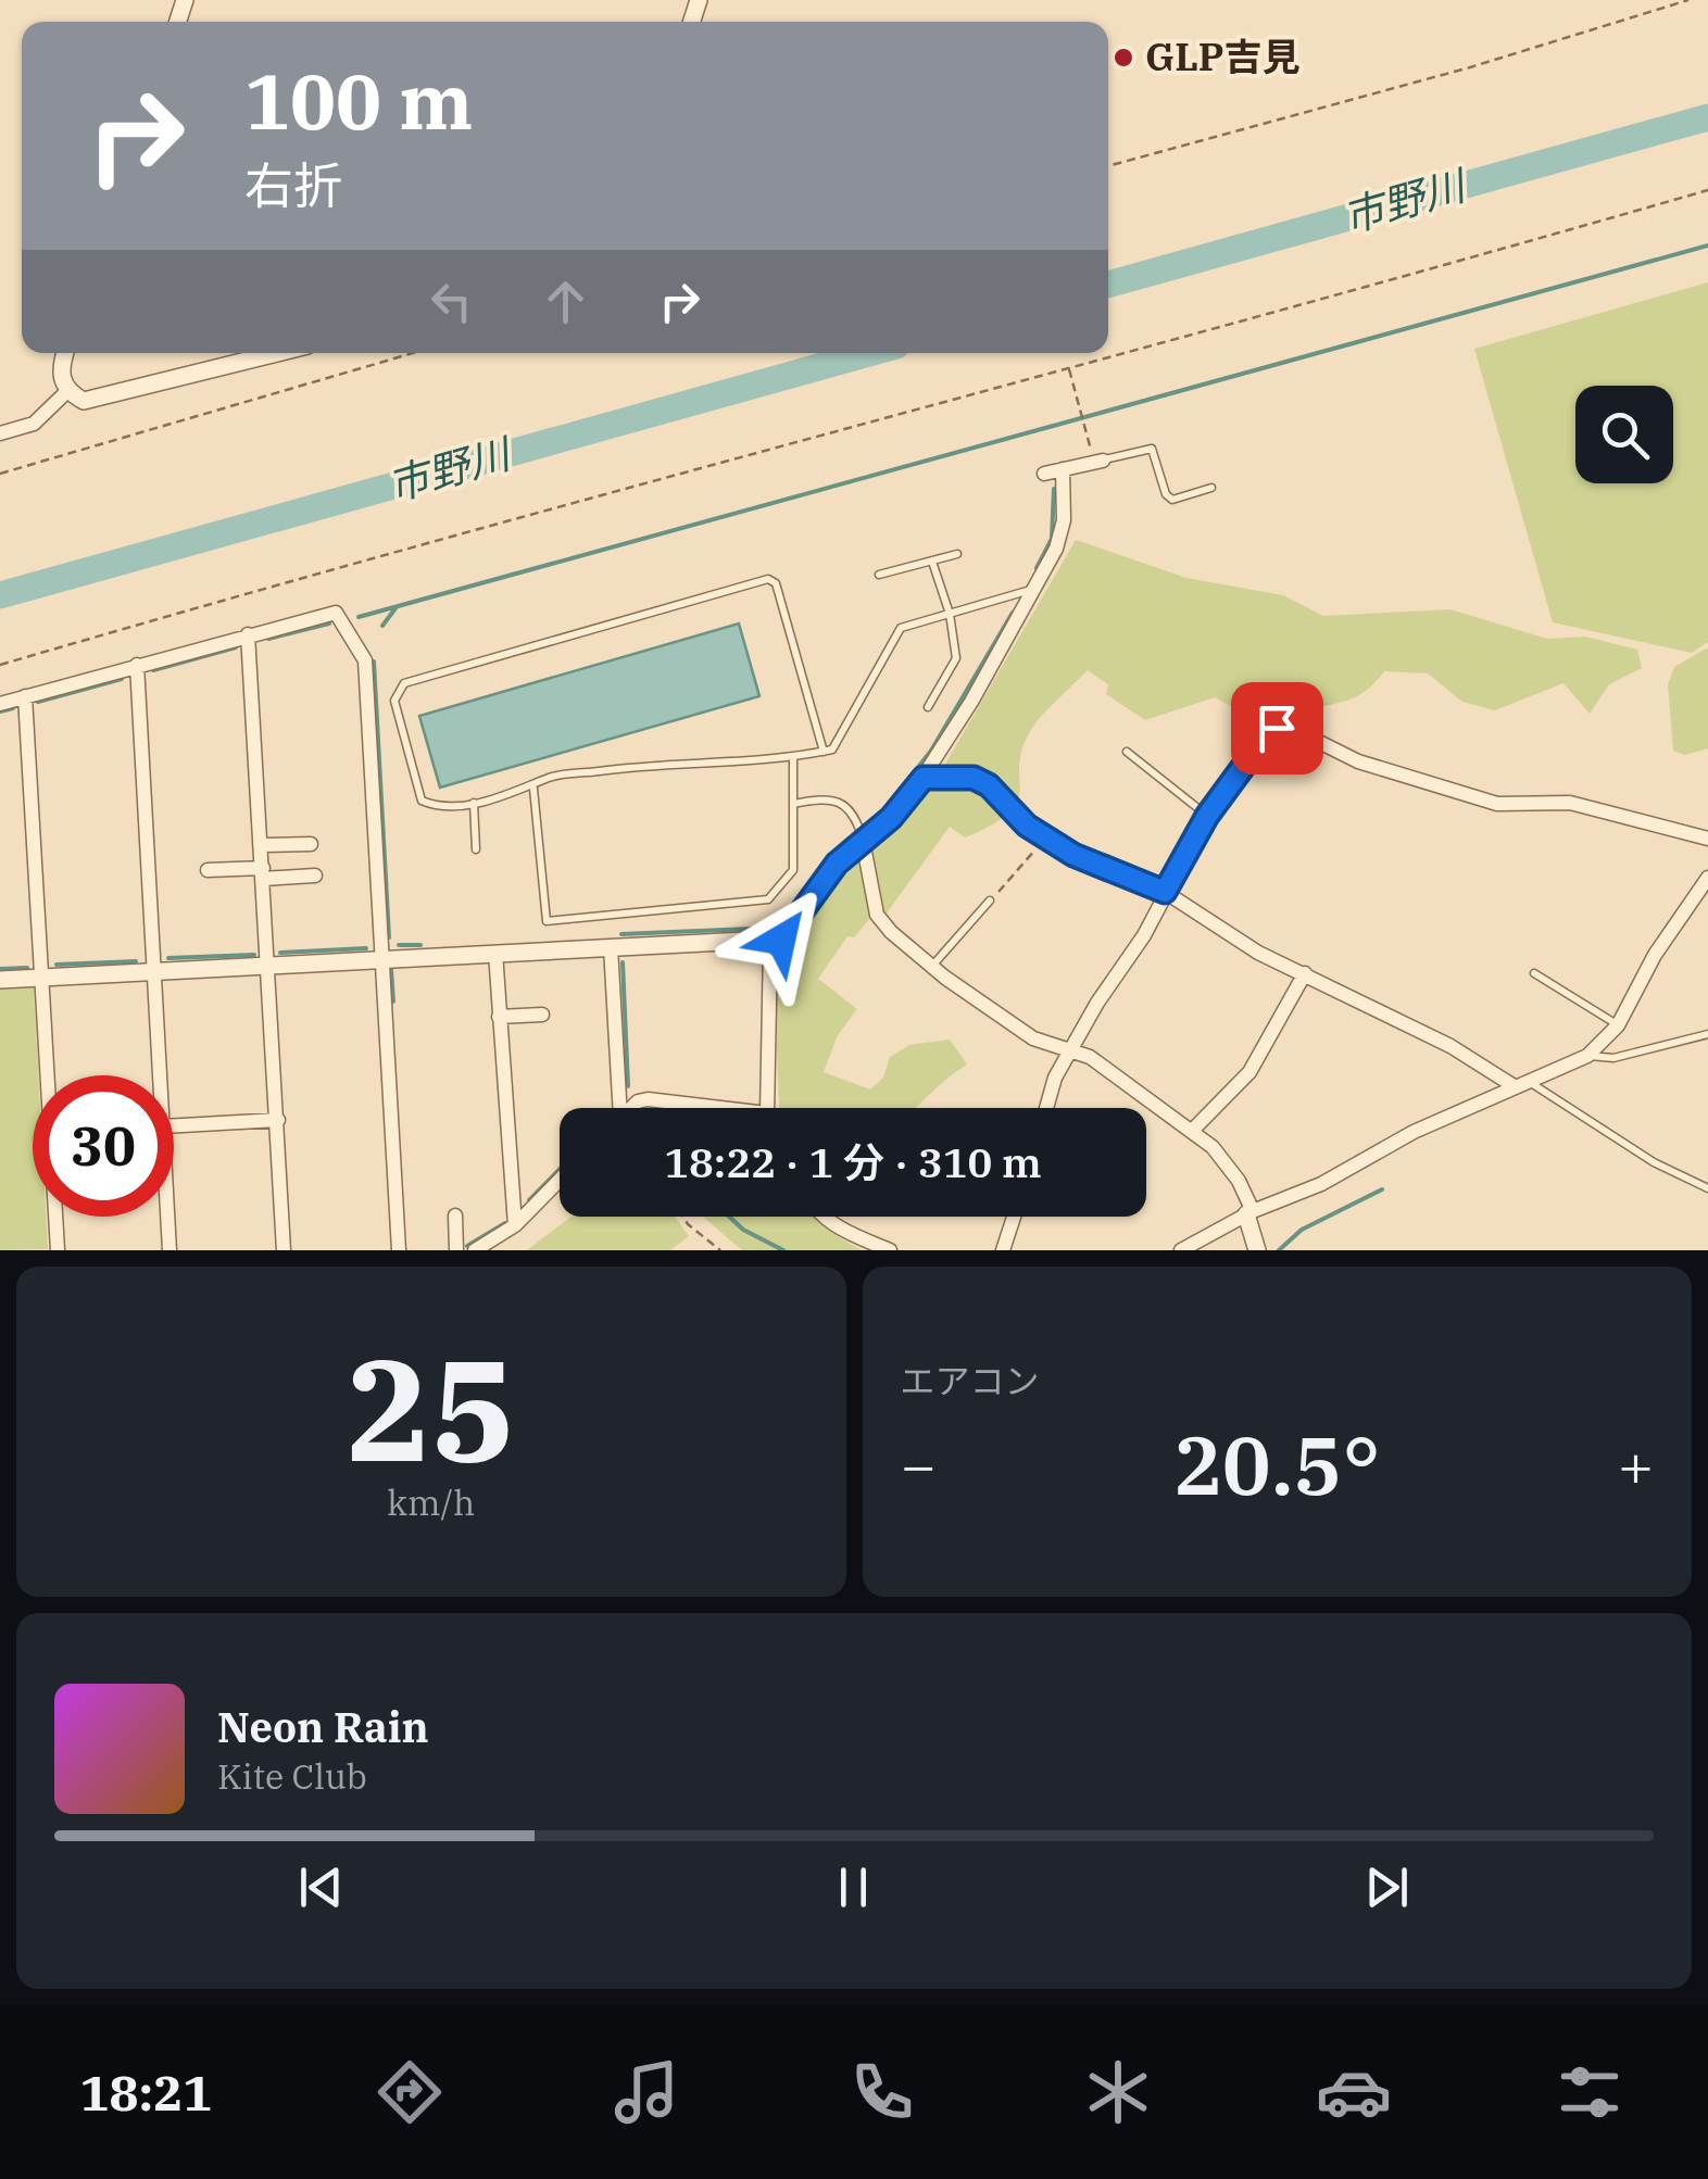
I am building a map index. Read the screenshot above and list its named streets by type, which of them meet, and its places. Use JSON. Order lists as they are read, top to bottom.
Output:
{
  "water": ["市野川"],
  "places": ["GLP吉見"],
  "page": {
    "turn": ["100 m", "右折"],
    "limit": "30",
    "trip": "18:22 · 1 分 · 310 m",
    "tile": [
      ["25", "km/h"],
      "エアコン"
    ],
    "heat": ["−", "20.5°", "+"],
    "song": ["Neon Rain", "Kite Club"],
    "tabs": "18:21"
  }
}
